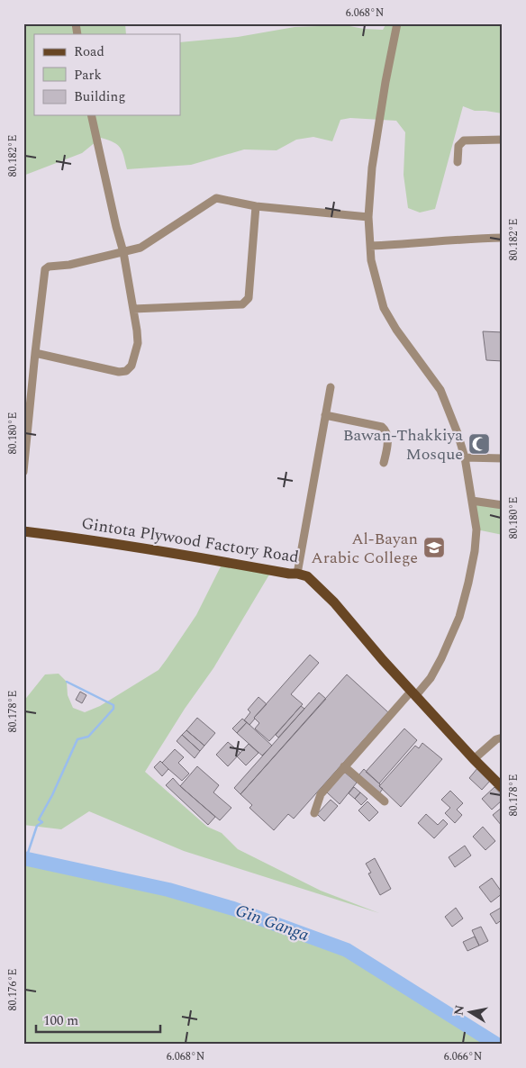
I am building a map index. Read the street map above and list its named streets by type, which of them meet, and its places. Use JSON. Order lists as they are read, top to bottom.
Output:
{
  "streets": {
    "main road": ["Gintota Plywood Factory Road"]
  },
  "water": ["Gin Ganga"],
  "places": {
    "mosque": ["Bawan-Thakkiya Mosque"],
    "school or university": ["Al-Bayan Arabic College"]
  },
  "legend": ["Road", "Park", "Building"],
  "scale_bar": "100 m",
  "north": "left",
  "coordinates": [
    "6.068°N",
    "80.182°E",
    "80.180°E",
    "80.178°E",
    "80.176°E",
    "6.066°N"
  ]
}
